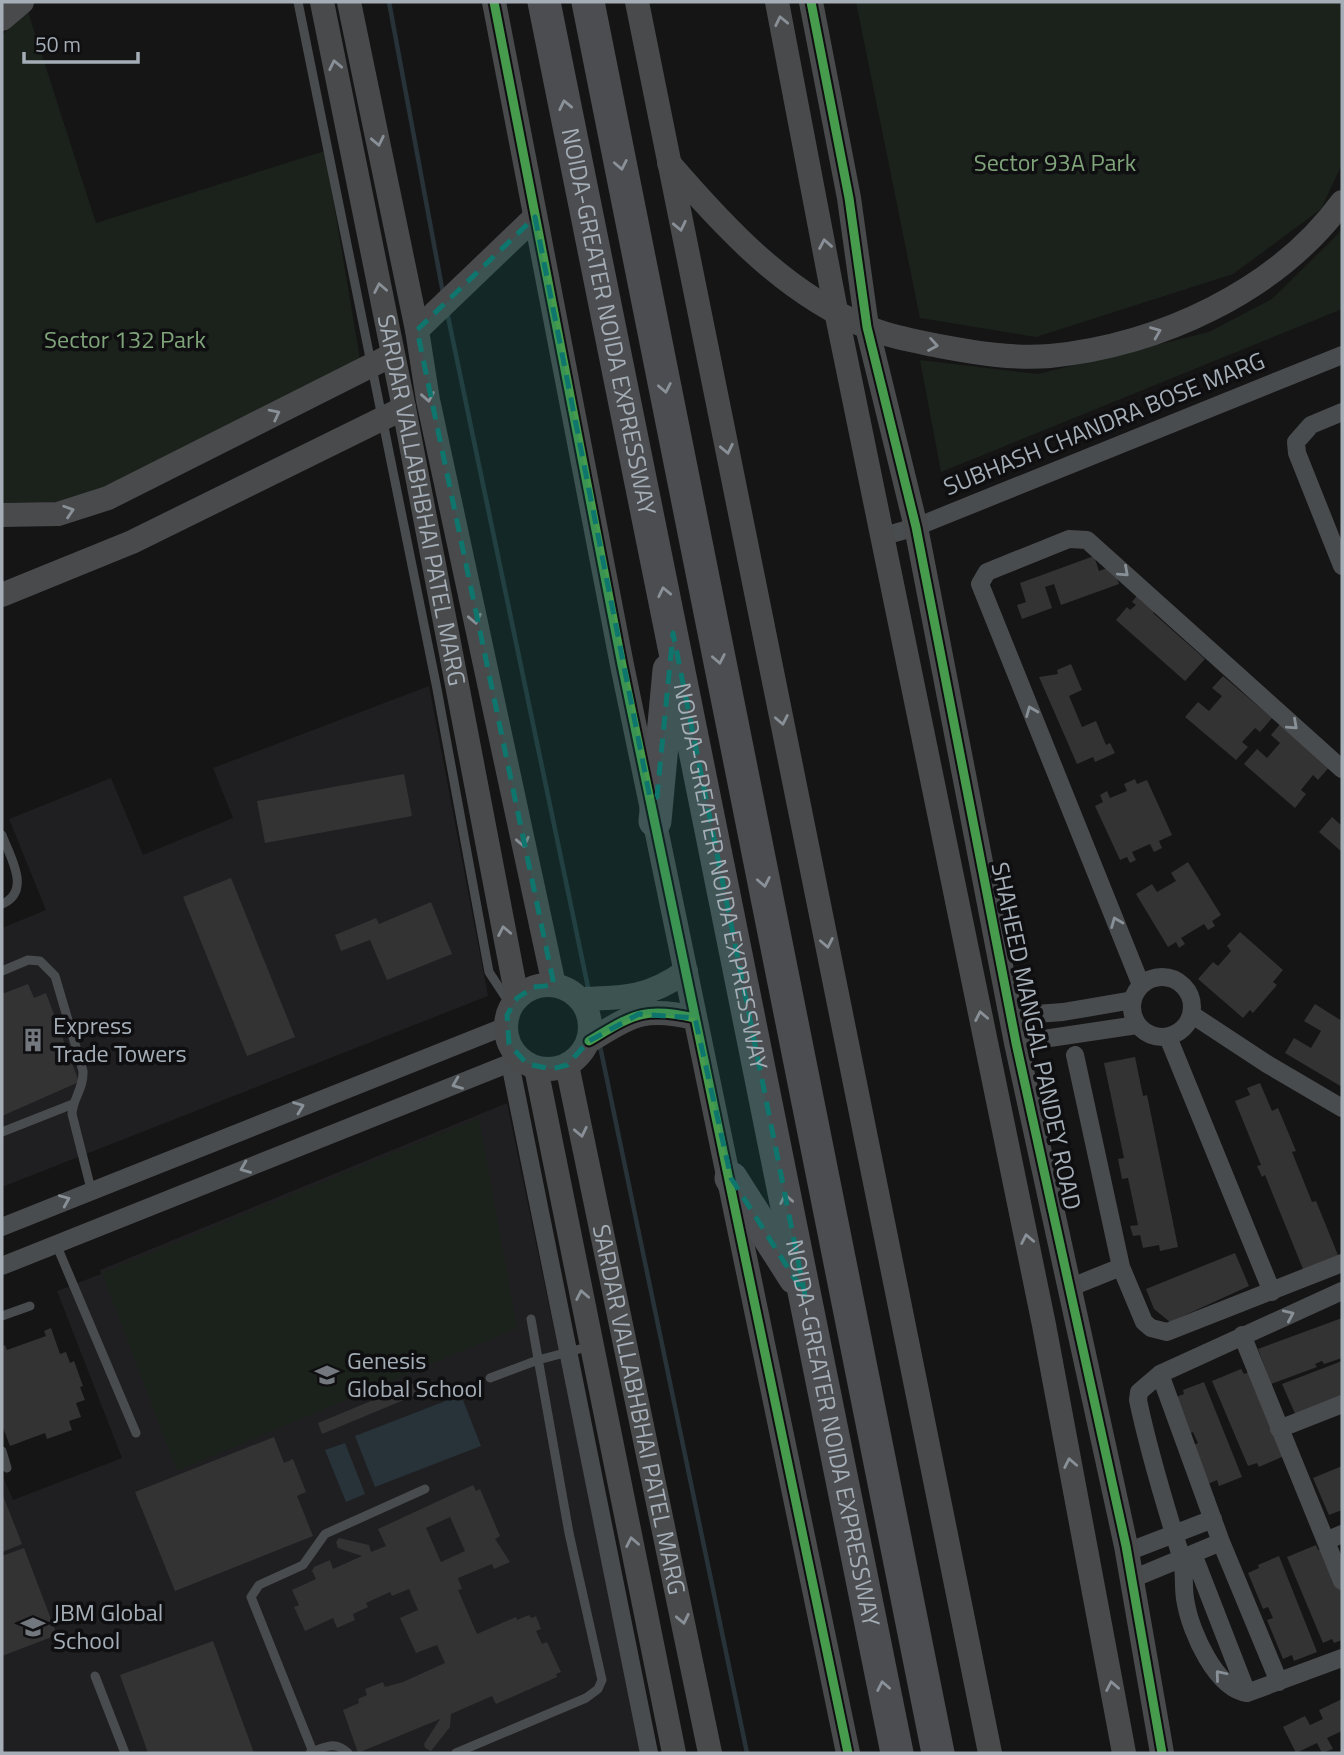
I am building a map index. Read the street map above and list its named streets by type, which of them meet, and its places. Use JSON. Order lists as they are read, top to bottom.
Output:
{
  "streets": {
    "highway": ["NOIDA-GREATER NOIDA EXPRESSWAY"],
    "street": ["SUBHASH CHANDRA BOSE MARG", "SARDAR VALLABHBHAI PATEL MARG", "SHAHEED MANGAL PANDEY ROAD"]
  },
  "crossings": [
    ["SUBHASH CHANDRA BOSE MARG", "SHAHEED MANGAL PANDEY ROAD"]
  ],
  "parks": ["Sector 93A Park", "Sector 132 Park"],
  "places": {
    "building": ["Express Trade Towers"],
    "school or university": ["Genesis Global School", "JBM Global School"]
  },
  "scale_bar": "50 m"
}
